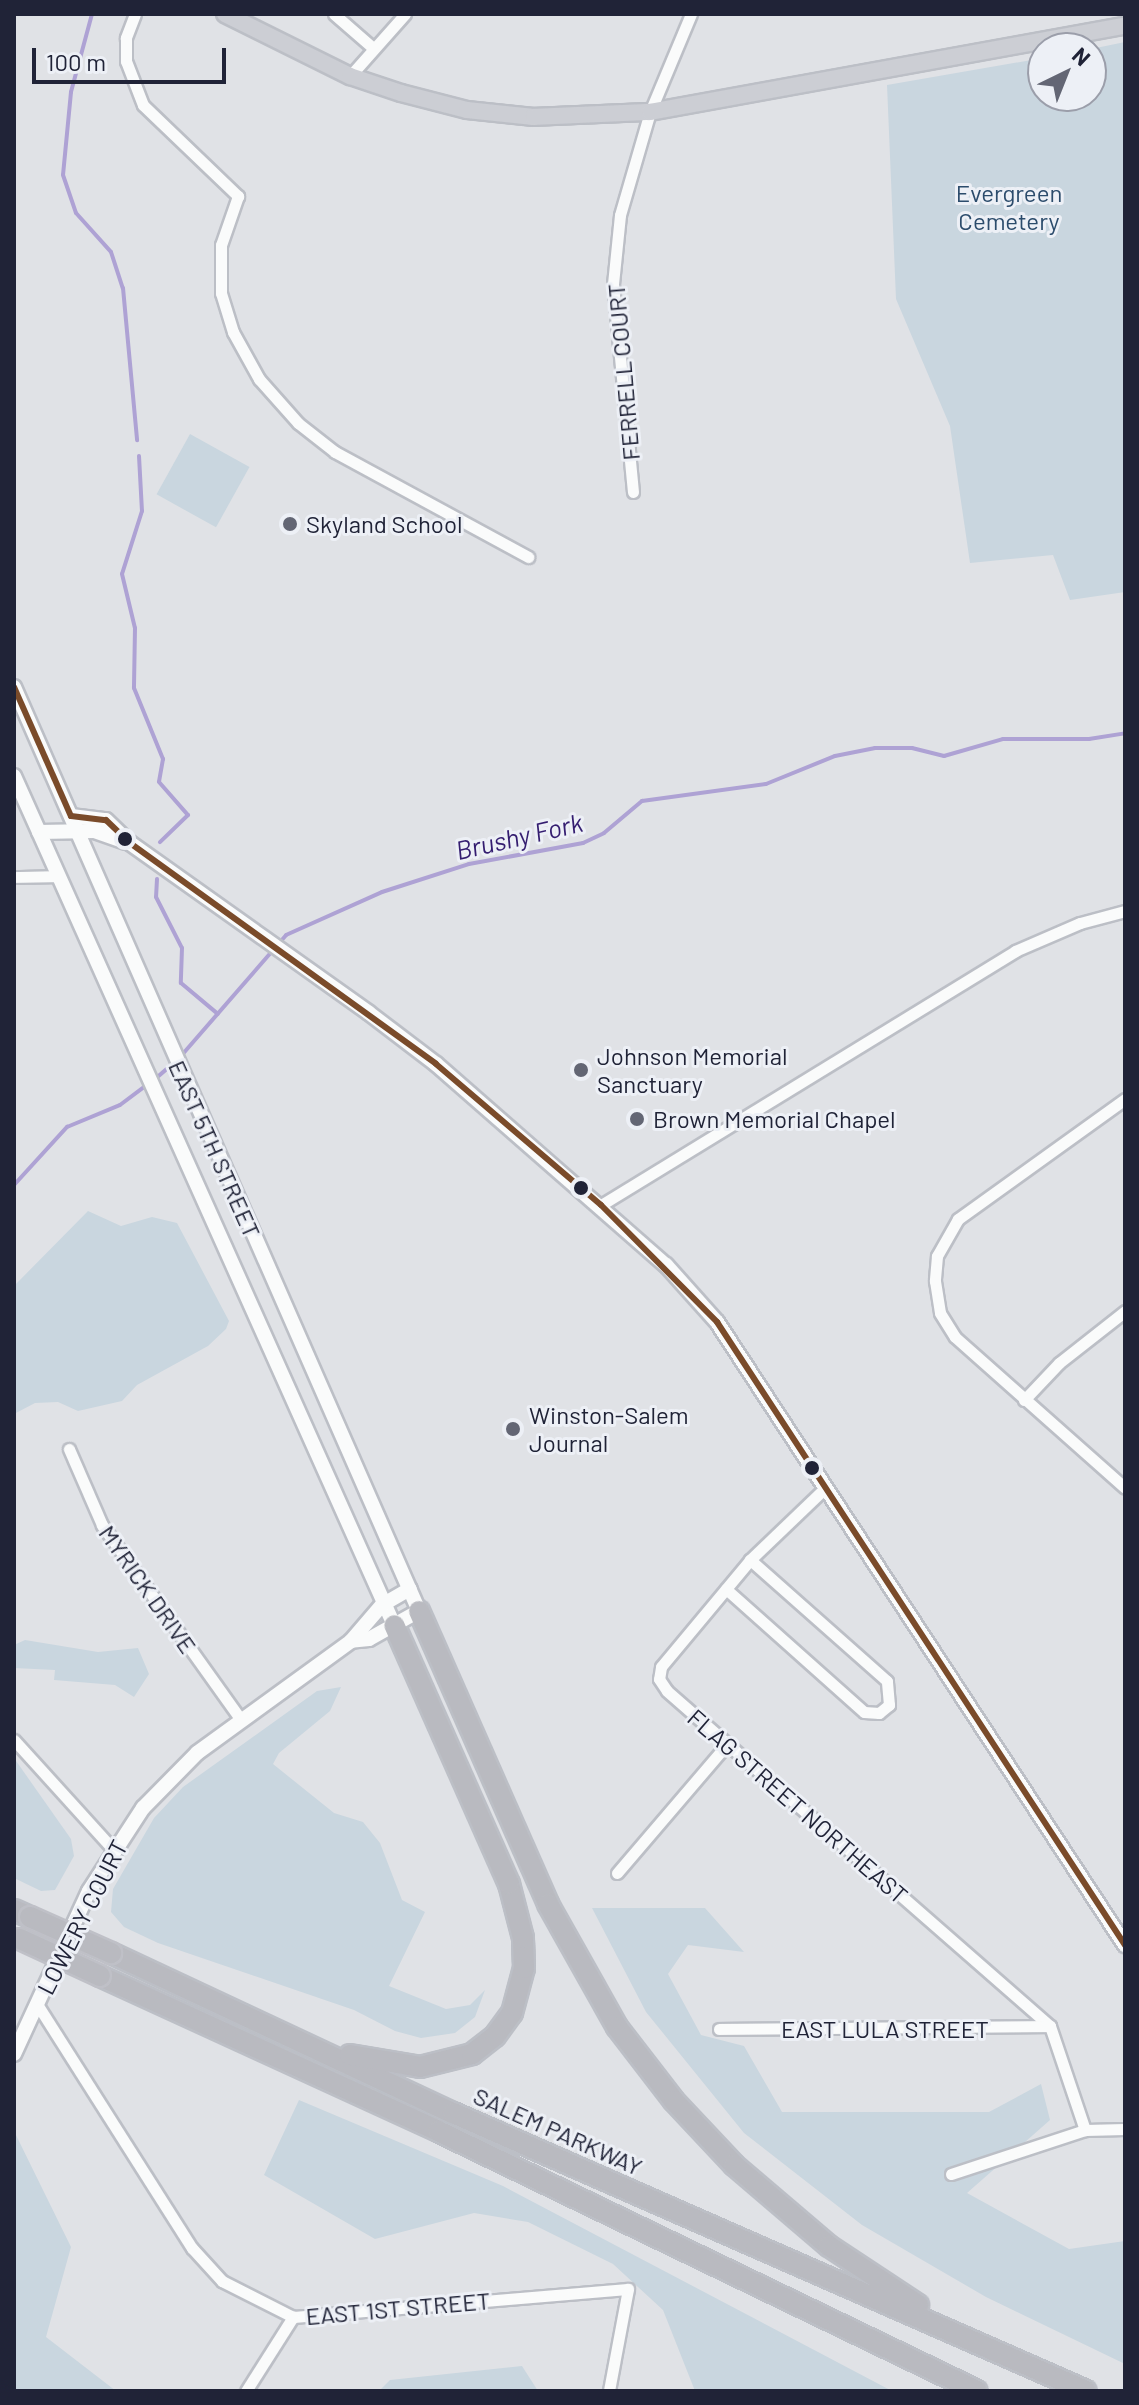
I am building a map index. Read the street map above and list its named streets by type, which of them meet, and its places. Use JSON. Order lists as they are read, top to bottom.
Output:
{
  "streets": {
    "highway": ["SALEM PARKWAY"],
    "main road": ["EAST 5TH STREET", "LOWERY COURT"],
    "street": [
      "FERRELL COURT",
      "MYRICK DRIVE",
      "FLAG STREET NORTHEAST",
      "EAST LULA STREET",
      "EAST 1ST STREET"
    ]
  },
  "crossings": [
    ["EAST 5TH STREET", "LOWERY COURT"],
    ["MYRICK DRIVE", "LOWERY COURT"],
    ["FLAG STREET NORTHEAST", "EAST LULA STREET"],
    ["LOWERY COURT", "EAST 1ST STREET"]
  ],
  "water": ["Brushy Fork"],
  "parks": ["Evergreen Cemetery"],
  "places": [
    "Skyland School",
    "Johnson Memorial Sanctuary",
    "Brown Memorial Chapel",
    "Winston-Salem Journal"
  ],
  "scale_bar": "100 m",
  "north": "top right"
}
